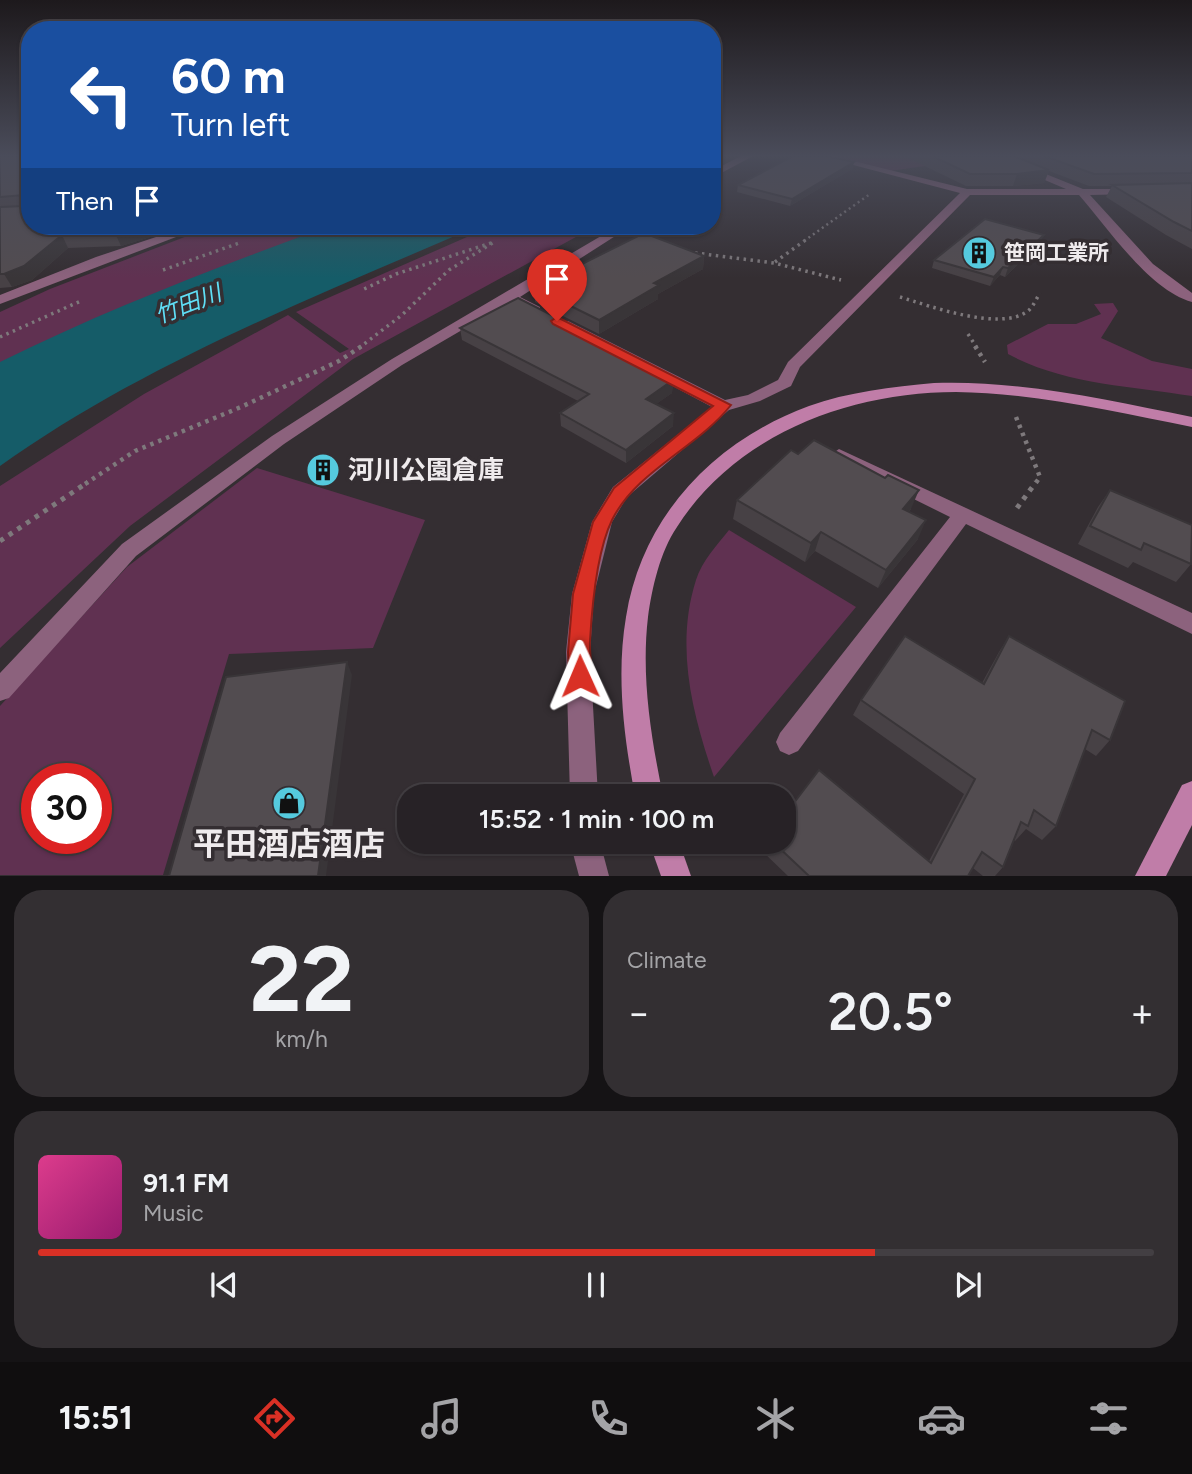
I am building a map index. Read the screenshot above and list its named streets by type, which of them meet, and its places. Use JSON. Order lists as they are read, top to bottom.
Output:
{
  "water": ["竹田川"],
  "places": {
    "building": ["笹岡工業所", "河川公園倉庫"],
    "shop": ["平田酒店酒店"]
  },
  "page": {
    "turn": ["60 m", "Turn left"],
    "then": "Then",
    "limit": "30",
    "trip": "15:52 · 1 min · 100 m",
    "tile": [
      ["22", "km/h"],
      "Climate"
    ],
    "heat": ["−", "20.5°", "+"],
    "song": ["91.1 FM", "Music"],
    "tabs": "15:51"
  }
}
